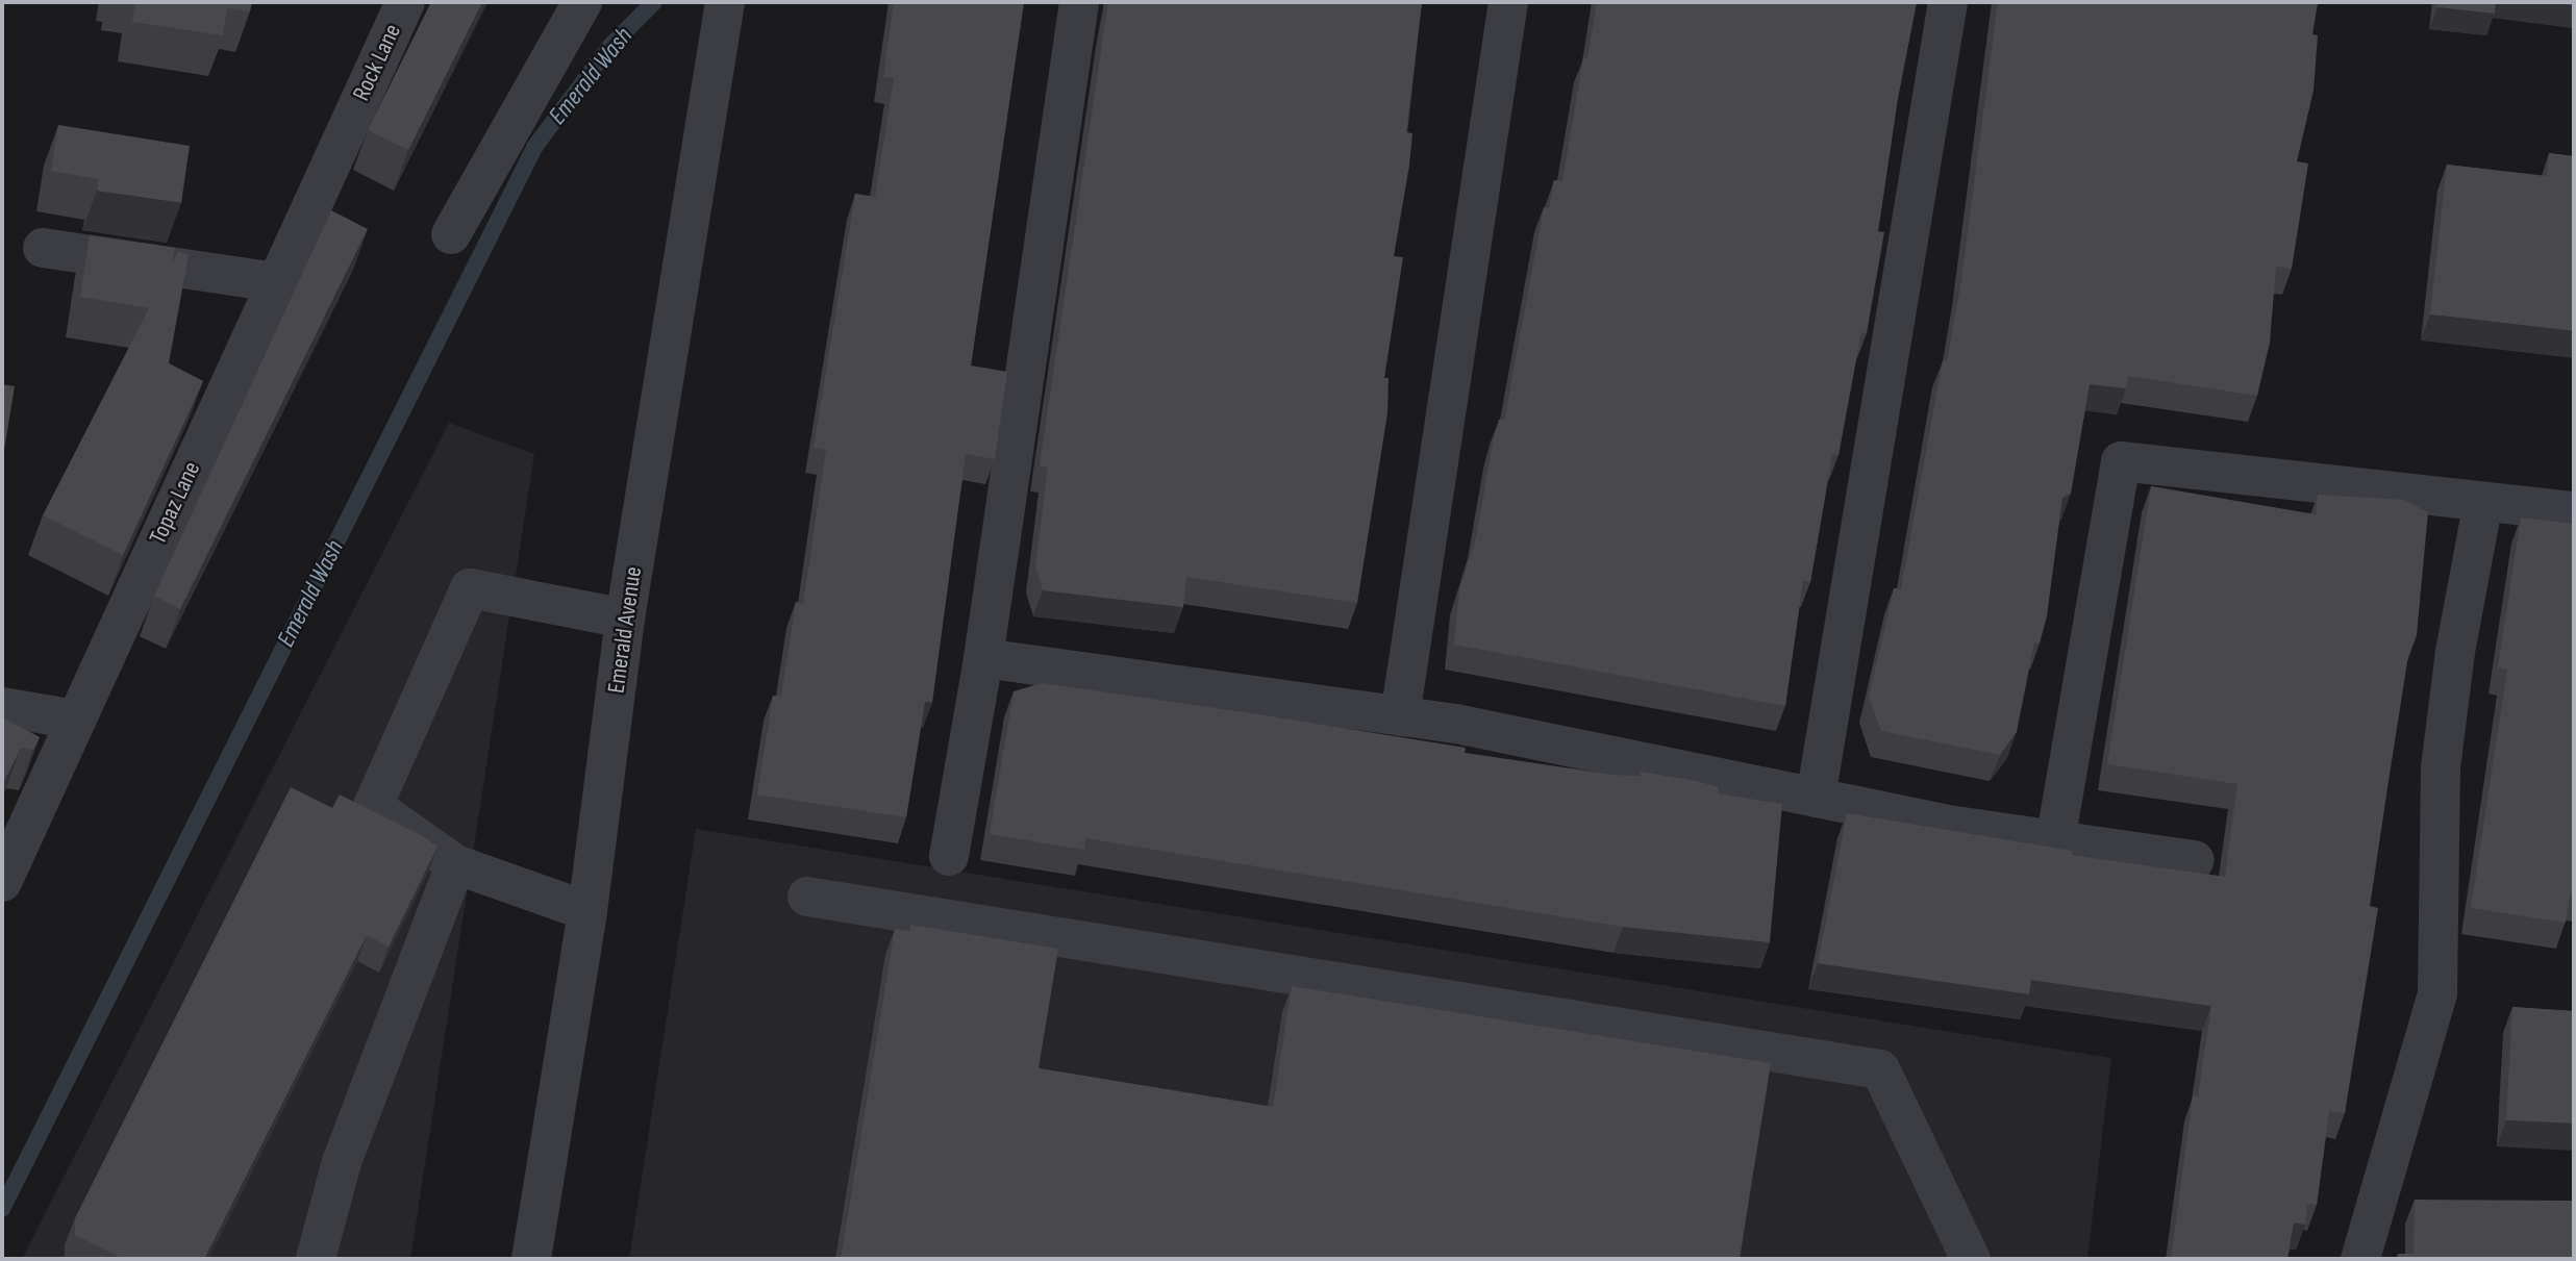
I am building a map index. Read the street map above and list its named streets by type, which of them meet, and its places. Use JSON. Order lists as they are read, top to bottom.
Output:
{
  "streets": {
    "street": ["Rock Lane", "Topaz Lane", "Emerald Avenue"]
  },
  "crossings": [
    ["Rock Lane", "Topaz Lane"]
  ],
  "water": ["Emerald Wash"]
}
